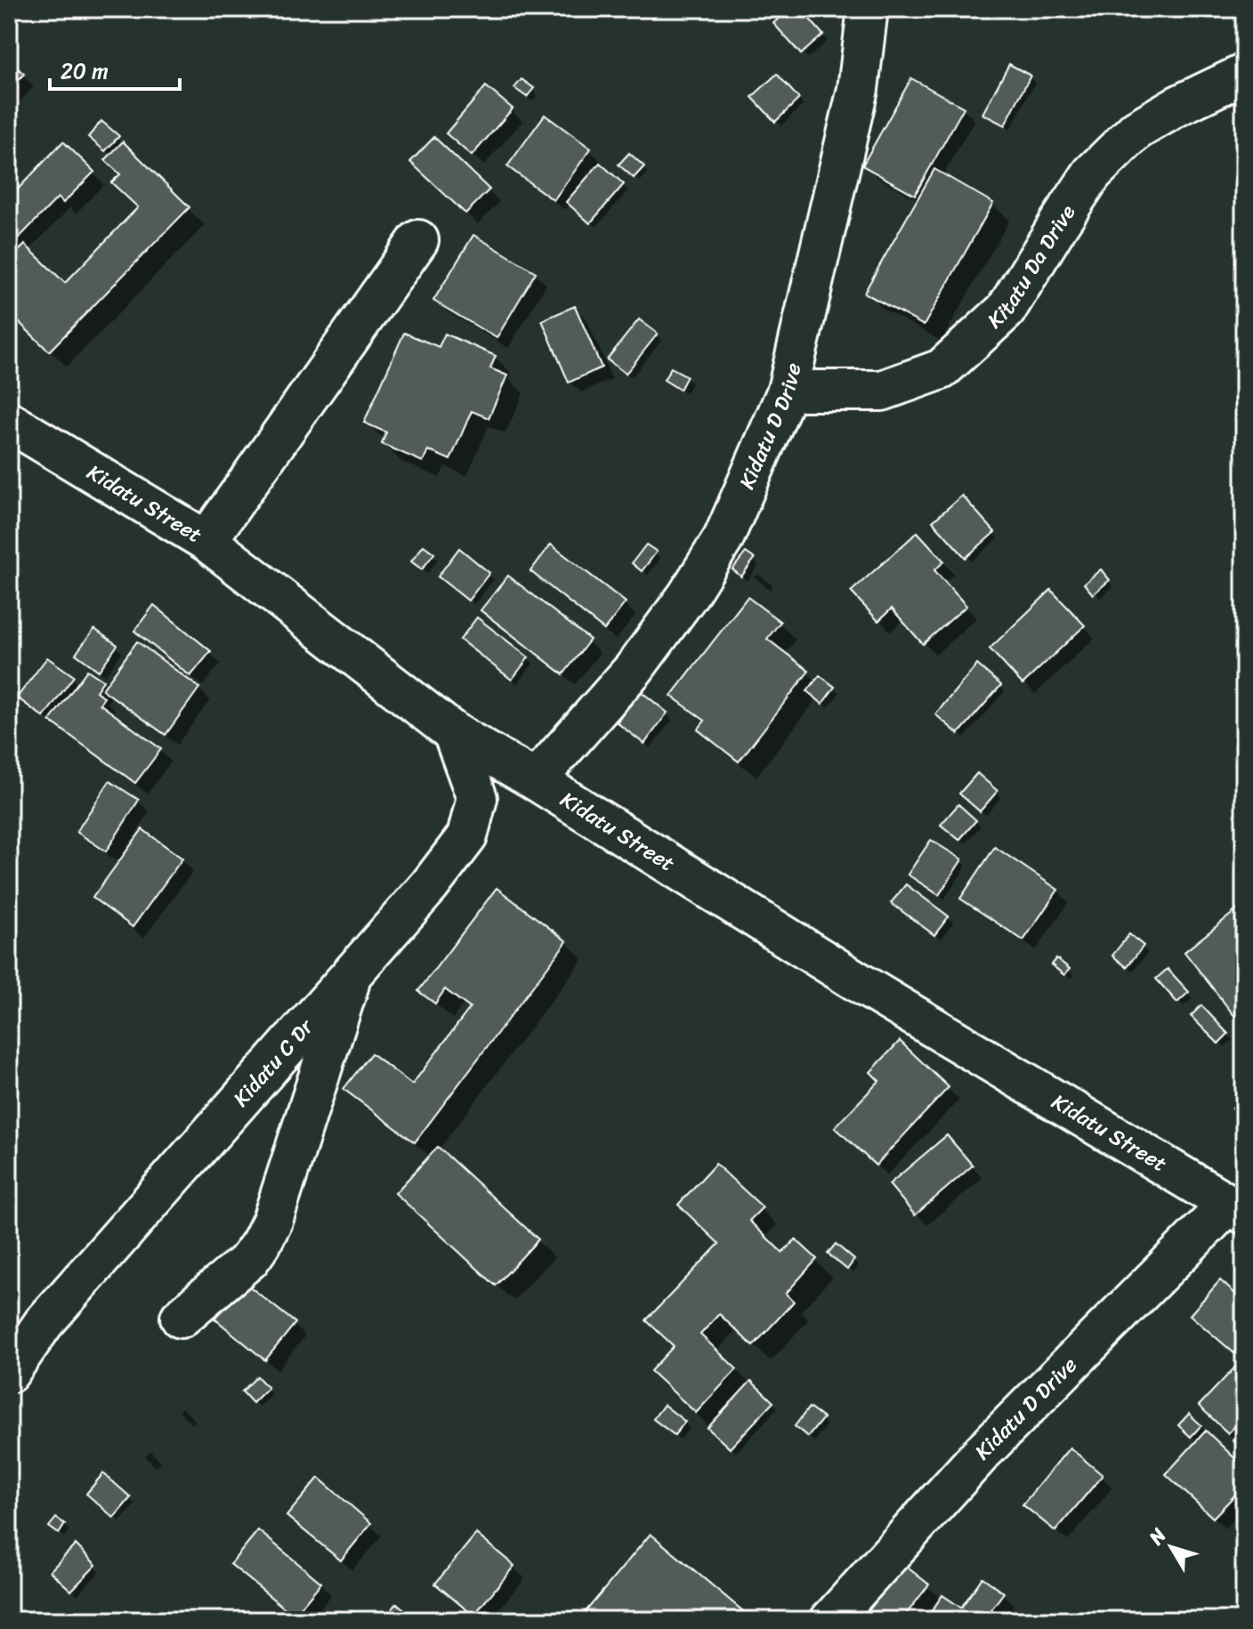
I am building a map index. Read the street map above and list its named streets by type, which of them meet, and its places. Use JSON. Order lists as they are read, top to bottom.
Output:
{
  "streets": {
    "street": [
      "Kitatu Da Drive",
      "Kidatu D Drive",
      "Kidatu Street",
      "Kidatu C Dr"
    ]
  },
  "crossings": [
    ["Kitatu Da Drive", "Kidatu D Drive"],
    ["Kidatu D Drive", "Kidatu Street"],
    ["Kidatu Street", "Kidatu C Dr"]
  ],
  "scale_bar": "20 m",
  "north": "top left"
}
